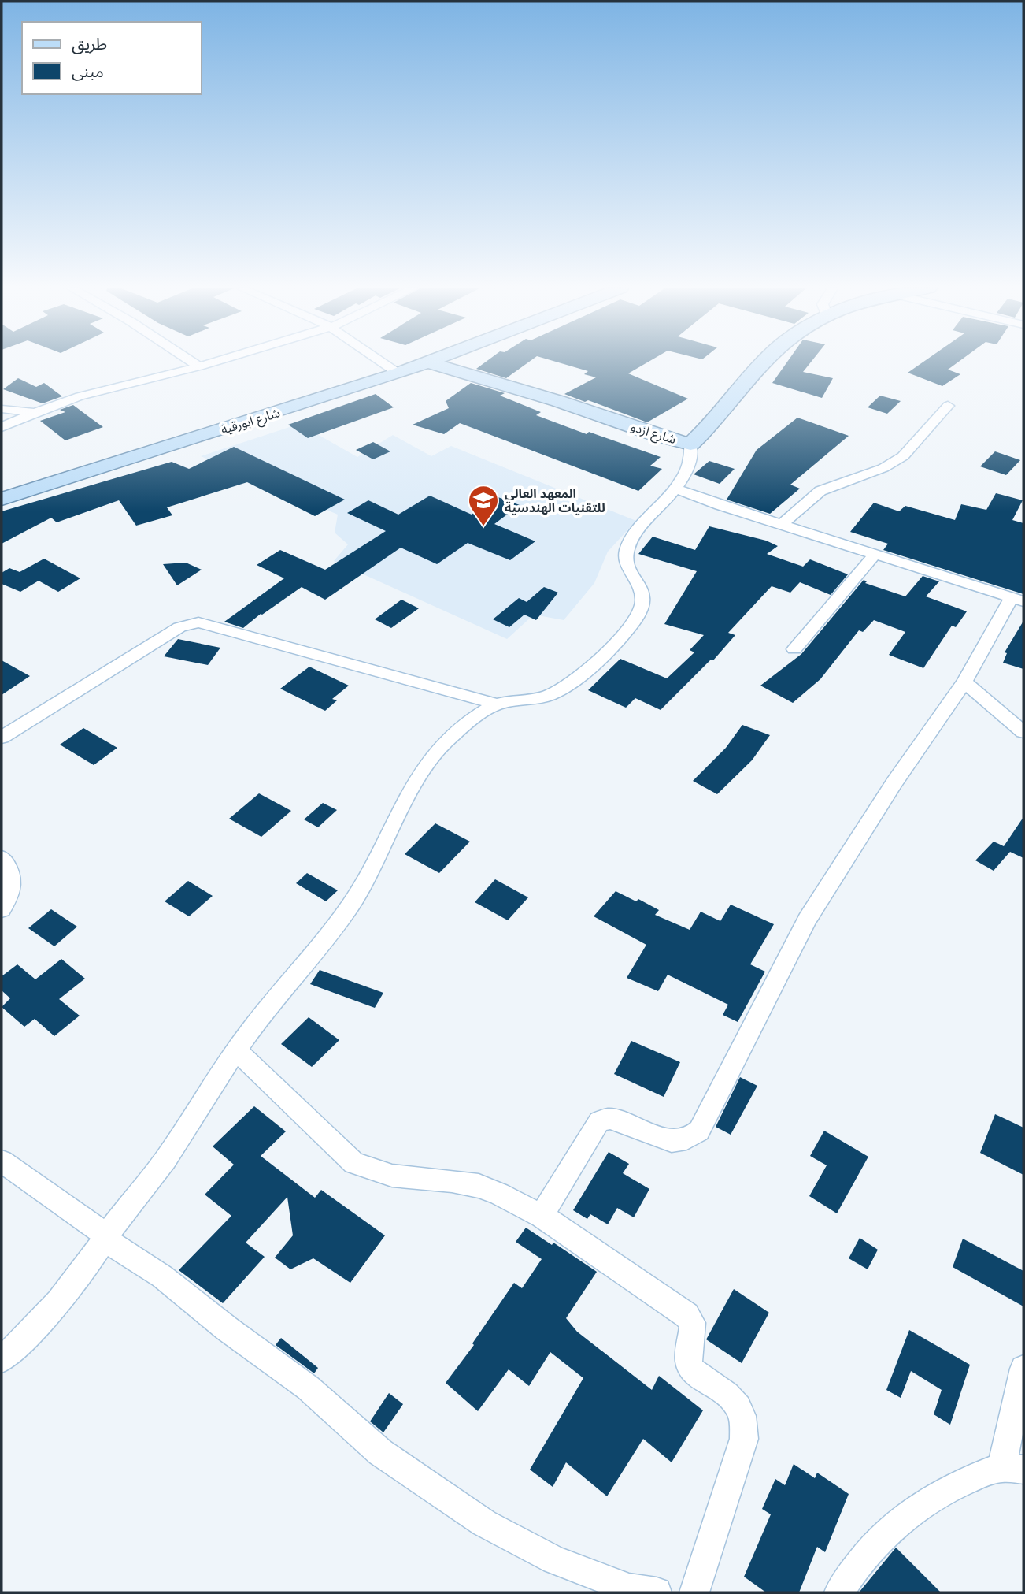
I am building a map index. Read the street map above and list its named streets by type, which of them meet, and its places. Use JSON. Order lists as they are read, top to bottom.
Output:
{
  "streets": {
    "main road": ["شارع ابورقية", "شارع ازدو"]
  },
  "crossings": [
    ["شارع ابورقية", "شارع ازدو"]
  ],
  "places": {
    "school or university": ["المعهد العالي للتقنيات الهندسية"]
  },
  "legend": ["طريق", "مبنى"]
}
